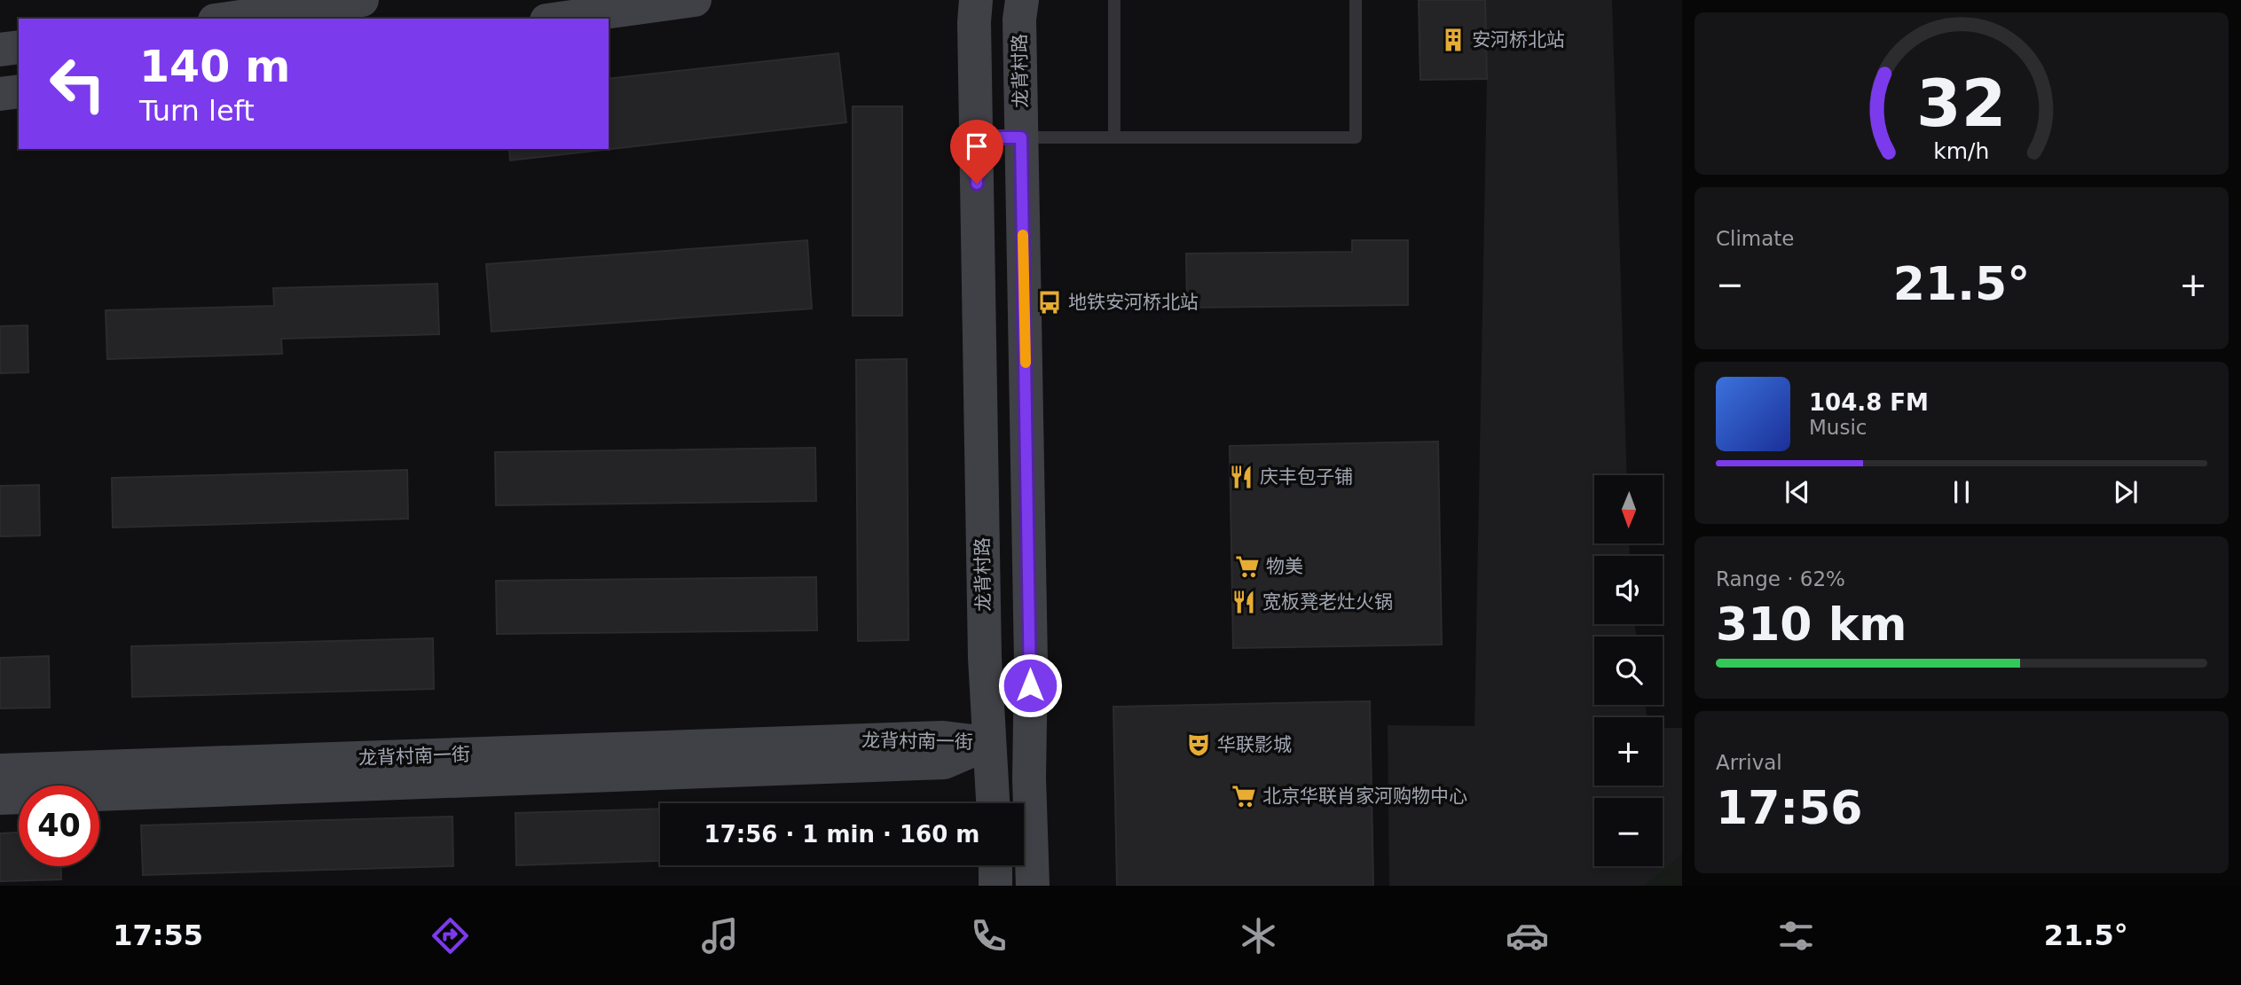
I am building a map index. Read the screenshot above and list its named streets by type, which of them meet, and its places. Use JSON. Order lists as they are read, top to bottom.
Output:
{
  "streets": {
    "street": ["龙背村路", "龙背村南一街"]
  },
  "crossings": [
    ["龙背村路", "龙背村南一街"]
  ],
  "places": {
    "building": ["安河桥北站"],
    "bus stop": ["地铁安河桥北站"],
    "restaurant": ["庆丰包子铺", "宽板凳老灶火锅"],
    "supermarket": ["物美", "北京华联肖家河购物中心"],
    "theatre": ["华联影城"]
  },
  "north": "bottom",
  "page": {
    "turn": ["140 m", "Turn left"],
    "tile": [
      "Climate",
      ["Range · 62%", "310 km"],
      ["Arrival", "17:56"]
    ],
    "heat": ["−", "21.5°", "+"],
    "song": ["104.8 FM", "Music"],
    "map_buttons": ["+", "−"],
    "limit": "40",
    "trip": "17:56 · 1 min · 160 m",
    "tabs": ["17:55", "21.5°"],
    "gauge": ["32", "km/h"]
  }
}
